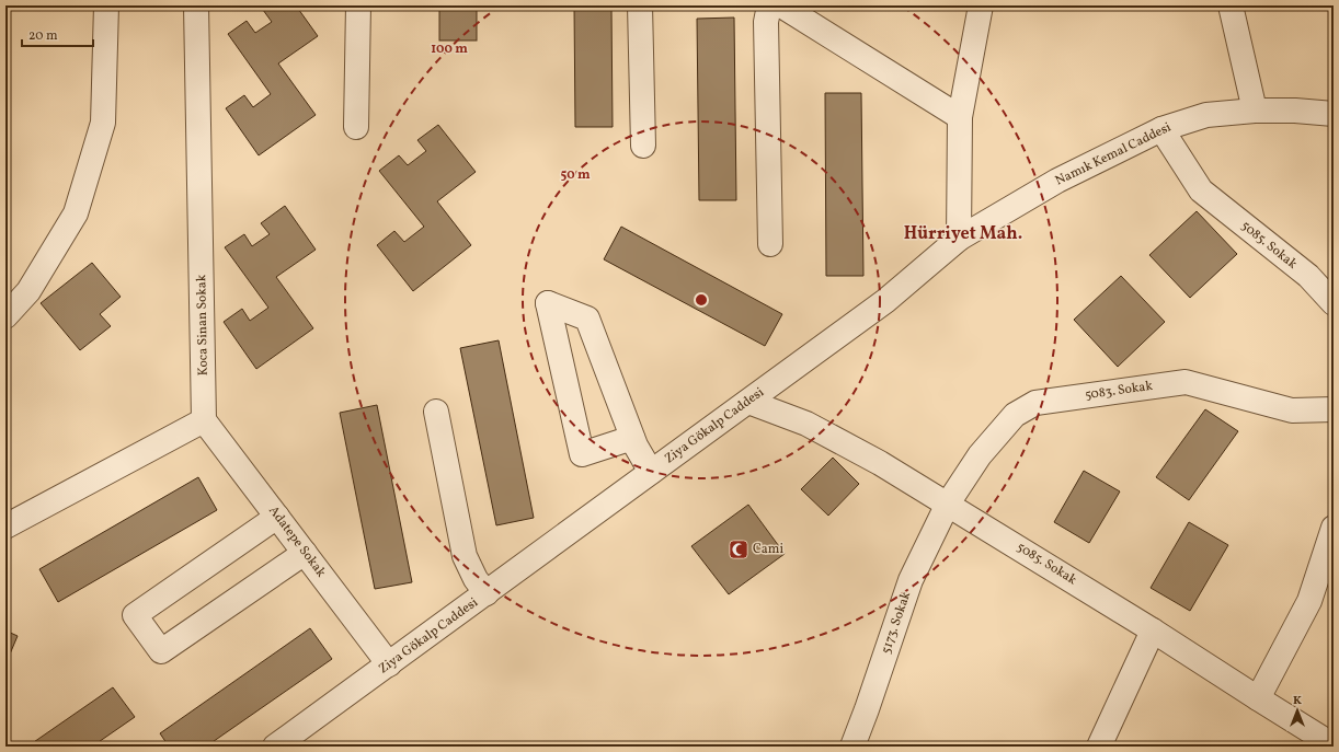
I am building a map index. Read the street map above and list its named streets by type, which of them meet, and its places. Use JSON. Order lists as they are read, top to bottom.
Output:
{
  "streets": {
    "street": [
      "Namık Kemal Caddesi",
      "5085. Sokak",
      "Koca Sinan Sokak",
      "5083. Sokak",
      "Ziya Gökalp Caddesi",
      "Adatepe Sokak",
      "5173. Sokak"
    ]
  },
  "crossings": [
    ["Namık Kemal Caddesi", "5085. Sokak"],
    ["Namık Kemal Caddesi", "Ziya Gökalp Caddesi"],
    ["5085. Sokak", "5083. Sokak"],
    ["5085. Sokak", "Ziya Gökalp Caddesi"],
    ["5085. Sokak", "5173. Sokak"],
    ["Koca Sinan Sokak", "Adatepe Sokak"],
    ["5083. Sokak", "5173. Sokak"],
    ["Ziya Gökalp Caddesi", "Adatepe Sokak"]
  ],
  "districts": ["Hürriyet Mah."],
  "places": {
    "mosque": ["Cami"]
  },
  "scale_bar": "20 m",
  "north": "top",
  "rings": ["100 m", "50 m"]
}
